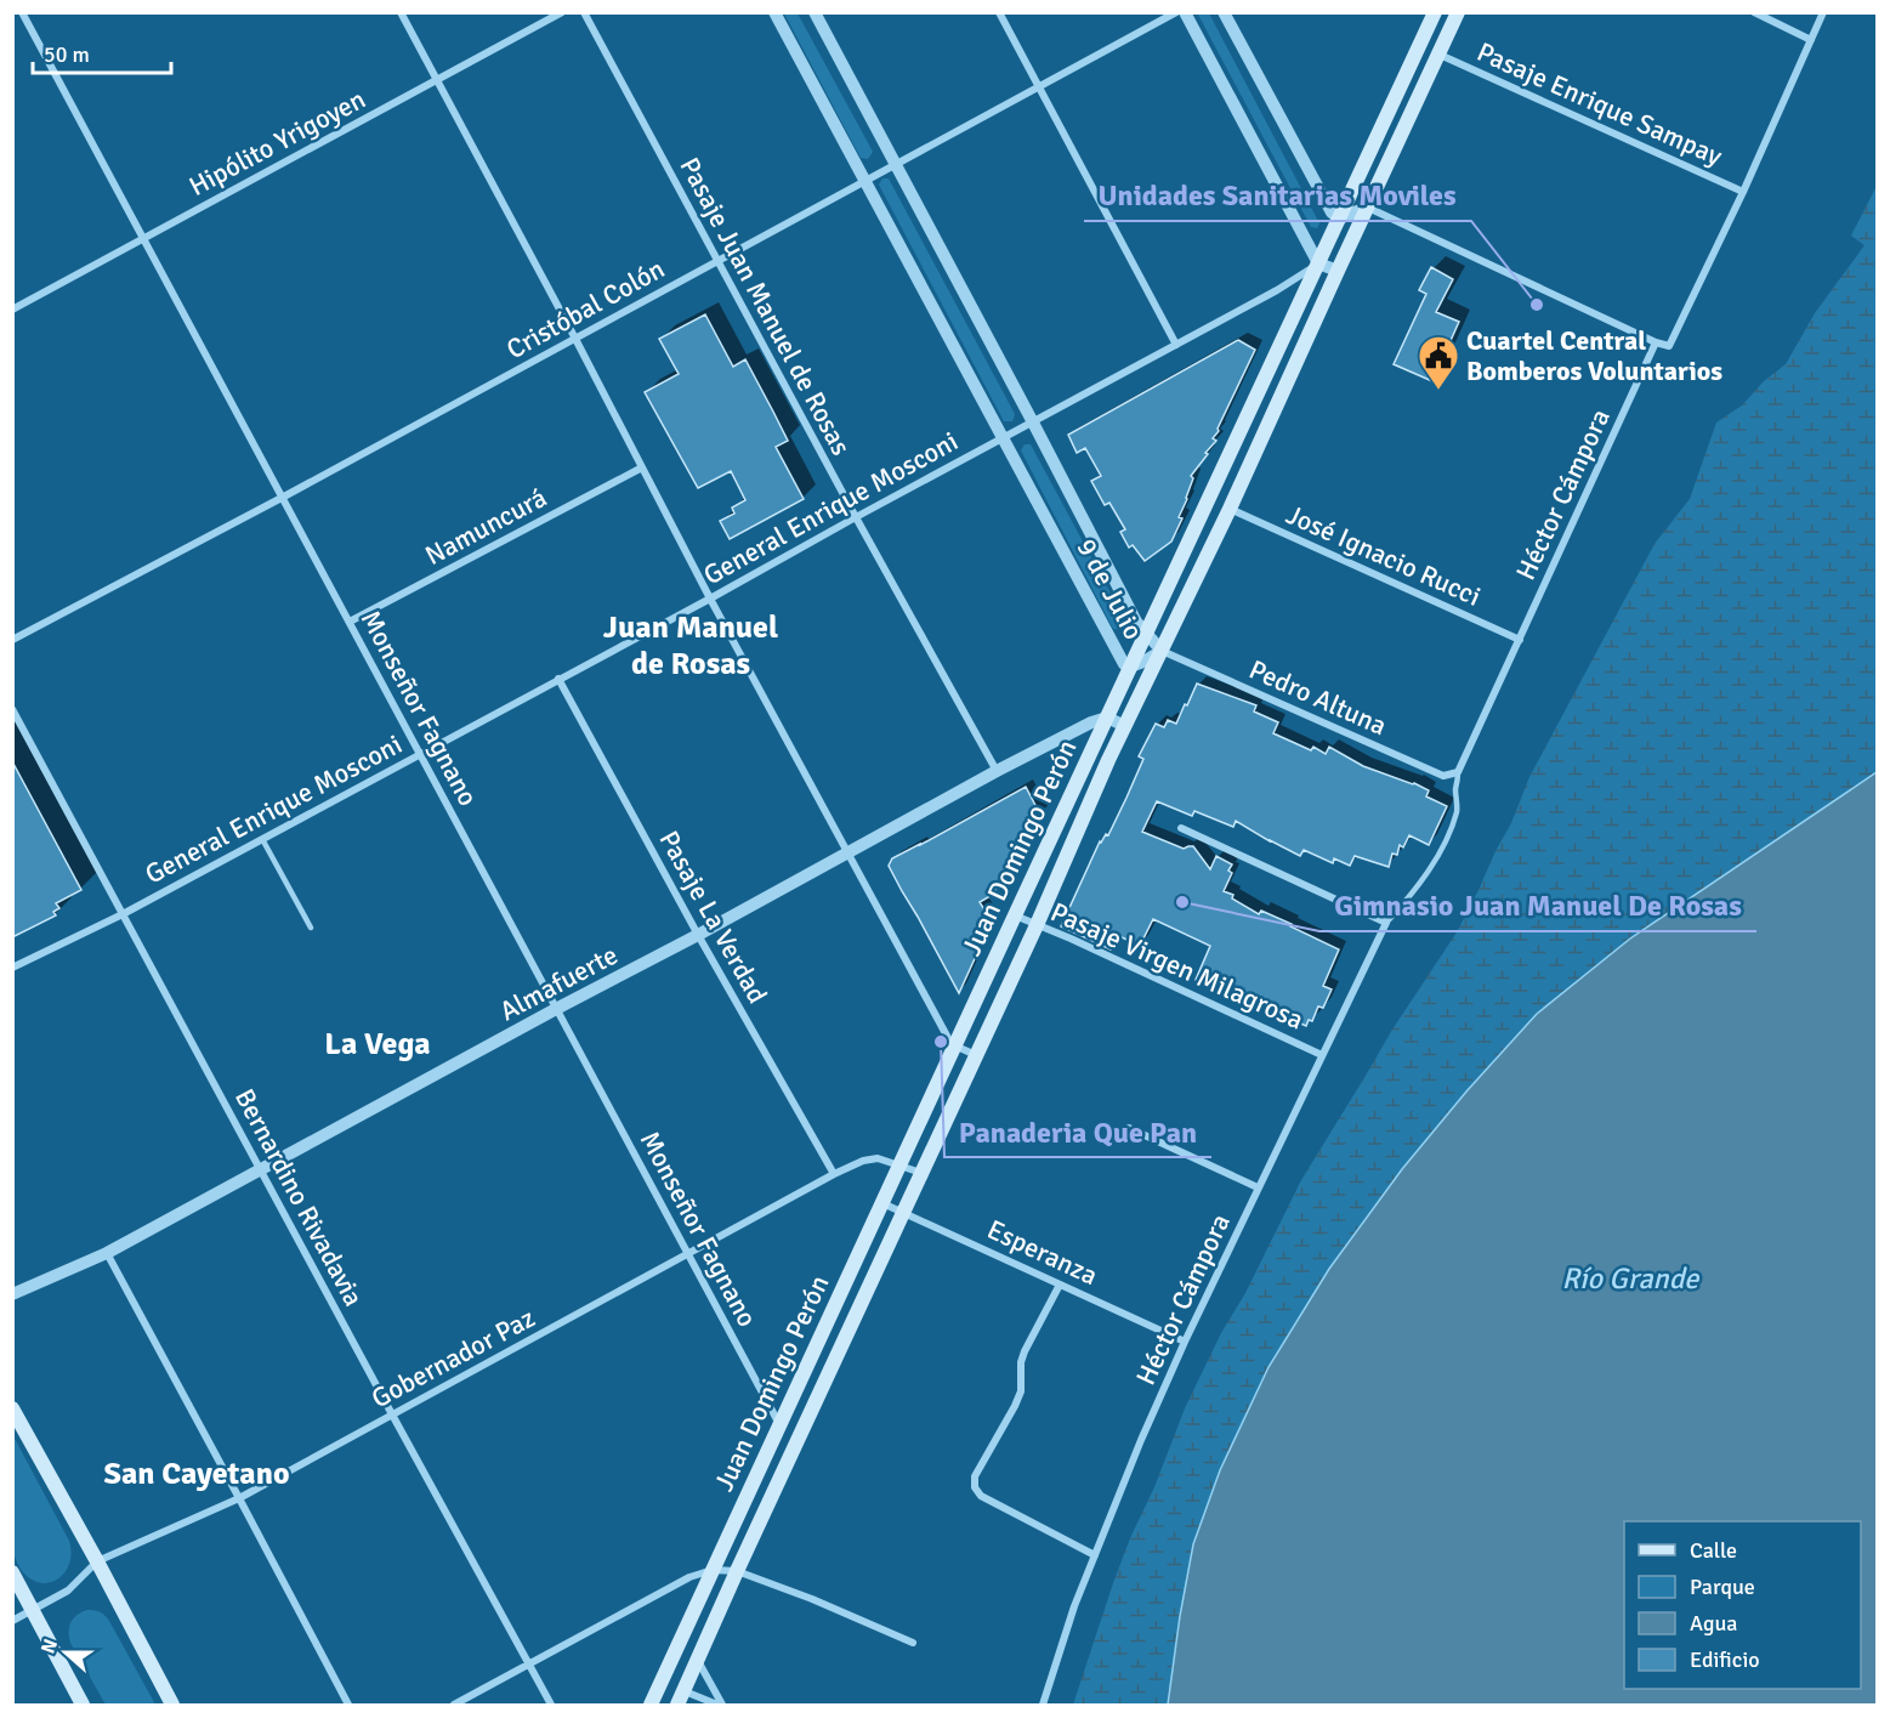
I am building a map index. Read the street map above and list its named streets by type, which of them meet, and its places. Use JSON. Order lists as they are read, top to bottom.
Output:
{
  "streets": {
    "main road": ["Juan Domingo Perón"],
    "street": [
      "Pasaje Enrique Sampay",
      "Hipólito Yrigoyen",
      "Pasaje Juan Manuel de Rosas",
      "Cristóbal Colón",
      "Héctor Cámpora",
      "General Enrique Mosconi",
      "Namuncurá",
      "José Ignacio Rucci",
      "9 de Julio",
      "Pedro Altuna",
      "Monseñor Fagnano",
      "Pasaje La Verdad",
      "Pasaje Virgen Milagrosa",
      "Almafuerte",
      "Bernardino Rivadavia",
      "Esperanza",
      "Gobernador Paz"
    ]
  },
  "crossings": [
    ["Pasaje Enrique Sampay", "Héctor Cámpora"],
    ["Pasaje Enrique Sampay", "Juan Domingo Perón"],
    ["Hipólito Yrigoyen", "Monseñor Fagnano"],
    ["Pasaje Juan Manuel de Rosas", "Cristóbal Colón"],
    ["Pasaje Juan Manuel de Rosas", "General Enrique Mosconi"],
    ["Pasaje Juan Manuel de Rosas", "Almafuerte"],
    ["Cristóbal Colón", "9 de Julio"],
    ["Cristóbal Colón", "Monseñor Fagnano"],
    ["Héctor Cámpora", "José Ignacio Rucci"],
    ["Héctor Cámpora", "Pedro Altuna"],
    ["Héctor Cámpora", "Pasaje Virgen Milagrosa"],
    ["Héctor Cámpora", "Esperanza"],
    ["General Enrique Mosconi", "9 de Julio"],
    ["General Enrique Mosconi", "Monseñor Fagnano"],
    ["General Enrique Mosconi", "Juan Domingo Perón"],
    ["General Enrique Mosconi", "Pasaje La Verdad"],
    ["General Enrique Mosconi", "Bernardino Rivadavia"],
    ["Namuncurá", "Monseñor Fagnano"],
    ["José Ignacio Rucci", "Juan Domingo Perón"],
    ["9 de Julio", "Pedro Altuna"],
    ["9 de Julio", "Juan Domingo Perón"],
    ["Pedro Altuna", "Juan Domingo Perón"],
    ["Monseñor Fagnano", "Juan Domingo Perón"],
    ["Monseñor Fagnano", "Almafuerte"],
    ["Monseñor Fagnano", "Gobernador Paz"],
    ["Juan Domingo Perón", "Pasaje Virgen Milagrosa"],
    ["Juan Domingo Perón", "Almafuerte"],
    ["Juan Domingo Perón", "Esperanza"],
    ["Juan Domingo Perón", "Gobernador Paz"],
    ["Pasaje La Verdad", "Almafuerte"],
    ["Pasaje La Verdad", "Gobernador Paz"],
    ["Almafuerte", "Bernardino Rivadavia"],
    ["Bernardino Rivadavia", "Gobernador Paz"]
  ],
  "districts": ["Juan Manuel de Rosas", "La Vega", "San Cayetano"],
  "water": ["Río Grande"],
  "places": {
    "other": ["Unidades Sanitarias Moviles", "Gimnasio Juan Manuel De Rosas", "Panaderia Que Pan"],
    "public building": ["Cuartel Central Bomberos Voluntarios"]
  },
  "legend": [
    "Calle",
    "Parque",
    "Agua",
    "Edificio"
  ],
  "scale_bar": "50 m",
  "north": "left"
}
